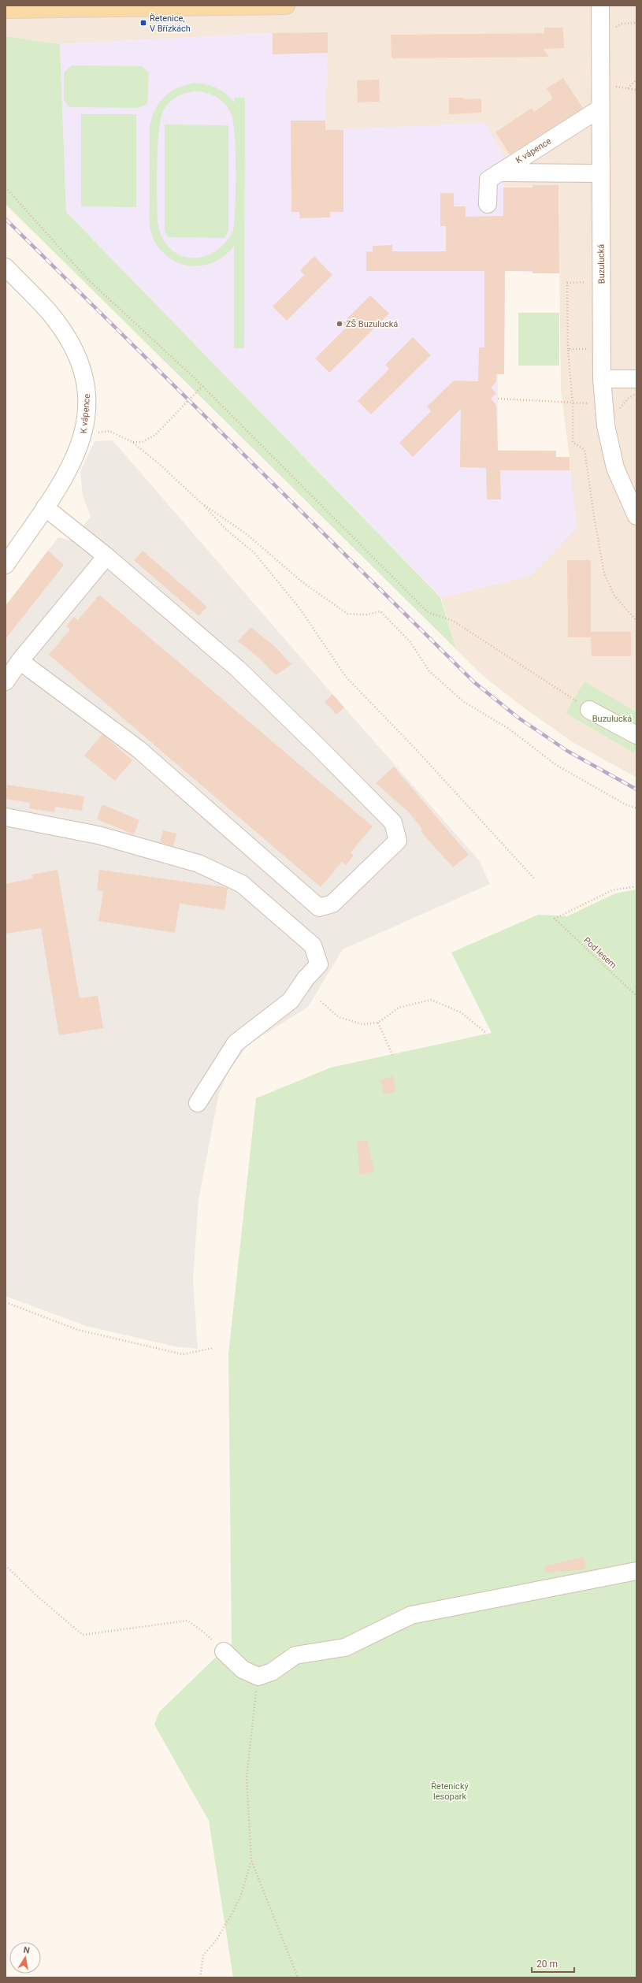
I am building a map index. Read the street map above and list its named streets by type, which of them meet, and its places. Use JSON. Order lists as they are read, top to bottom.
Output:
{
  "streets": {
    "street": ["K vápence", "Buzulucká"],
    "path": ["Pod lesem"]
  },
  "crossings": [
    ["K vápence", "Buzulucká"]
  ],
  "parks": ["Buzulucká", "Řetenický lesopark"],
  "places": {
    "transit": ["Řetenice, V Břízkách"],
    "other": ["ZŠ Buzulucká"]
  },
  "scale_bar": "20 m",
  "north": "top"
}
